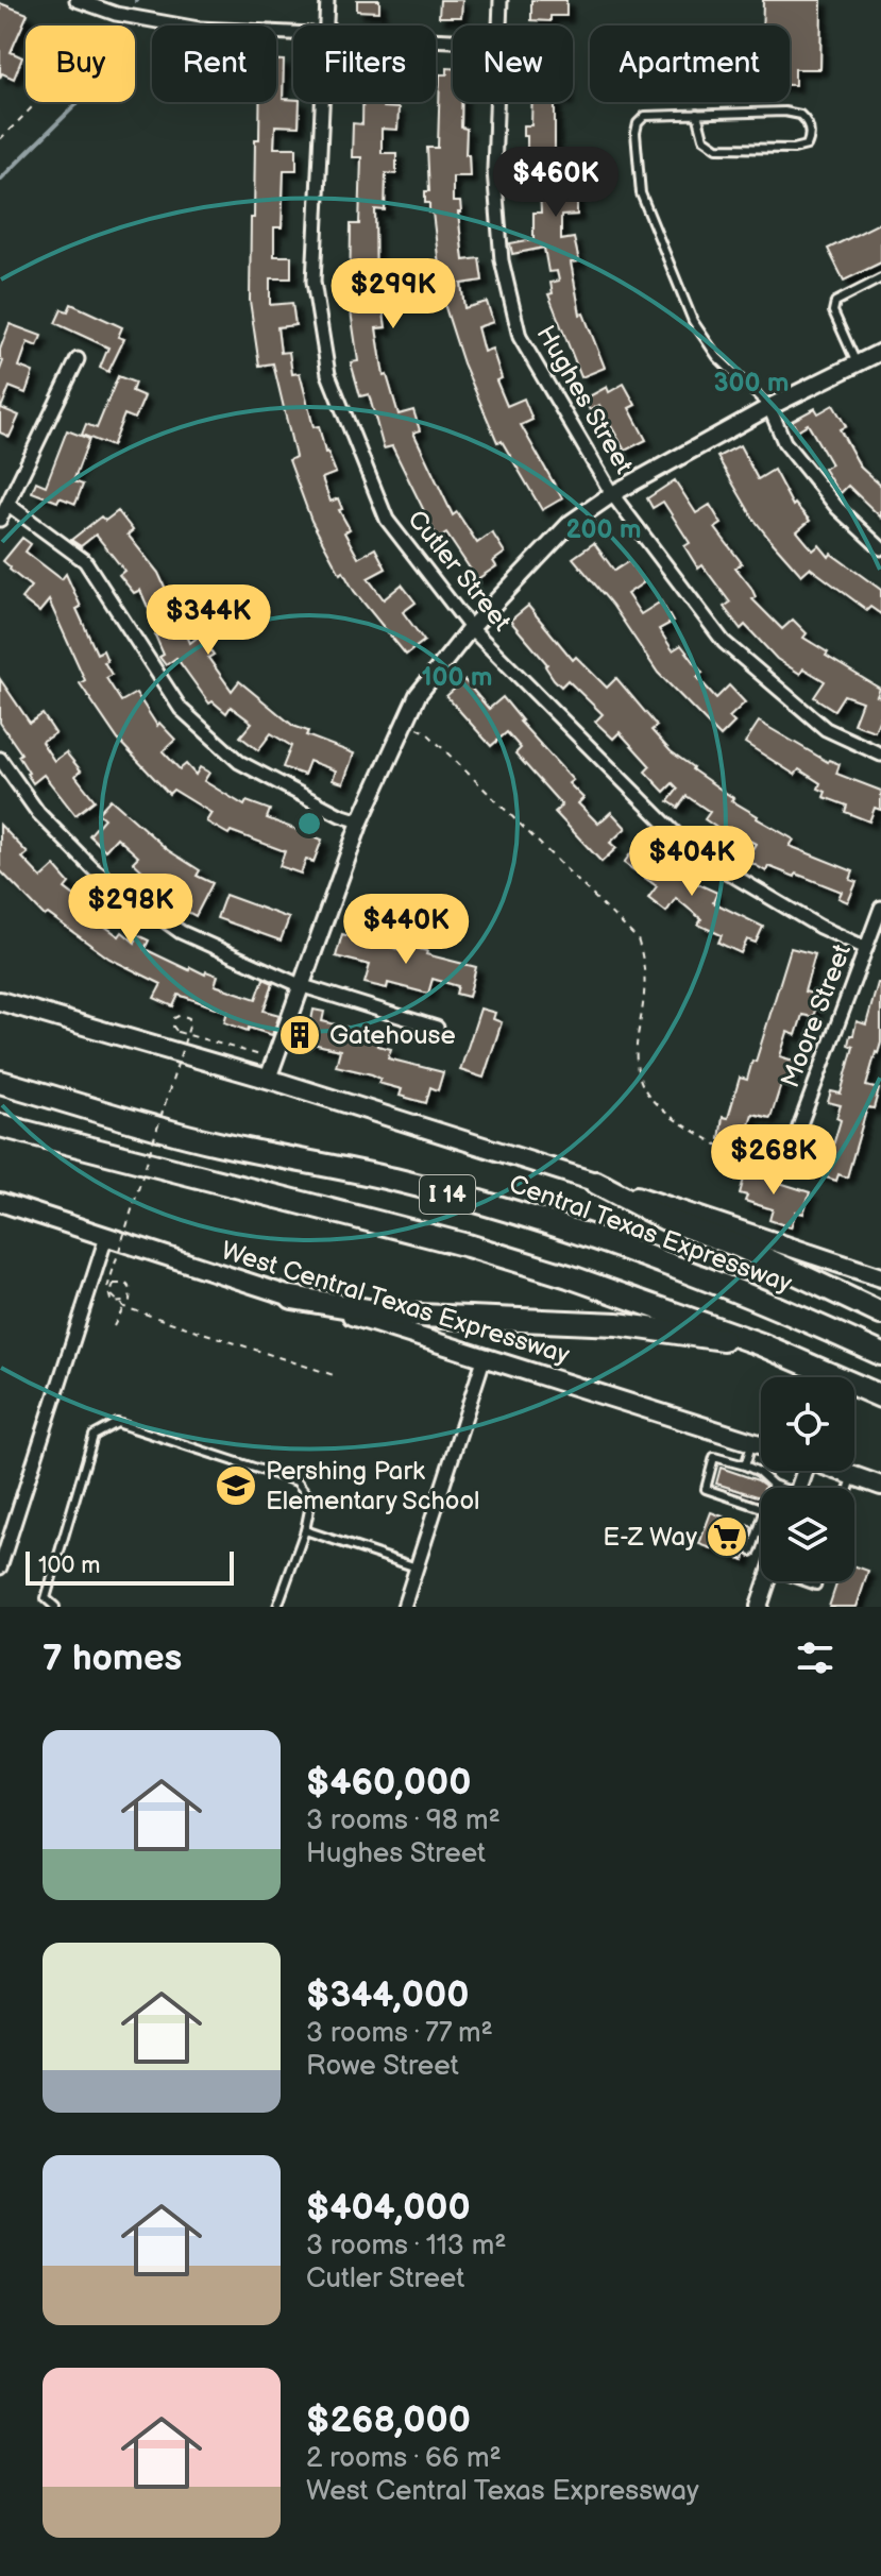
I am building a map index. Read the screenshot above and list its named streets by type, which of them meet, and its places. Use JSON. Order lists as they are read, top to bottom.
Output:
{
  "streets": {
    "highway": ["I 14", "Central Texas Expressway"],
    "main road": ["West Central Texas Expressway"],
    "street": ["Hughes Street", "Cutler Street", "Moore Street"]
  },
  "crossings": [
    ["Cutler Street", "Moore Street"]
  ],
  "places": {
    "building": ["Gatehouse"],
    "school or university": ["Pershing Park Elementary School"],
    "supermarket": ["E-Z Way"]
  },
  "scale_bar": "100 m",
  "page": {
    "chip": [
      "Buy",
      "Rent",
      "Filters",
      "New",
      "Apartment"
    ],
    "price": [
      "$460K",
      "$299K",
      "$344K",
      "$404K",
      "$298K",
      "$440K",
      "$268K"
    ],
    "scale": "100 m",
    "heading": "7 homes",
    "list": [
      {
        "name": "$460,000",
        "note": "3 rooms · 98 m² · Hughes Street"
      },
      {
        "name": "$344,000",
        "note": "3 rooms · 77 m² · Rowe Street"
      },
      {
        "name": "$404,000",
        "note": "3 rooms · 113 m² · Cutler Street"
      },
      {
        "name": "$268,000",
        "note": "2 rooms · 66 m² · West Central Texas Expressway"
      }
    ]
  },
  "rings": ["300 m", "200 m", "100 m"]
}
